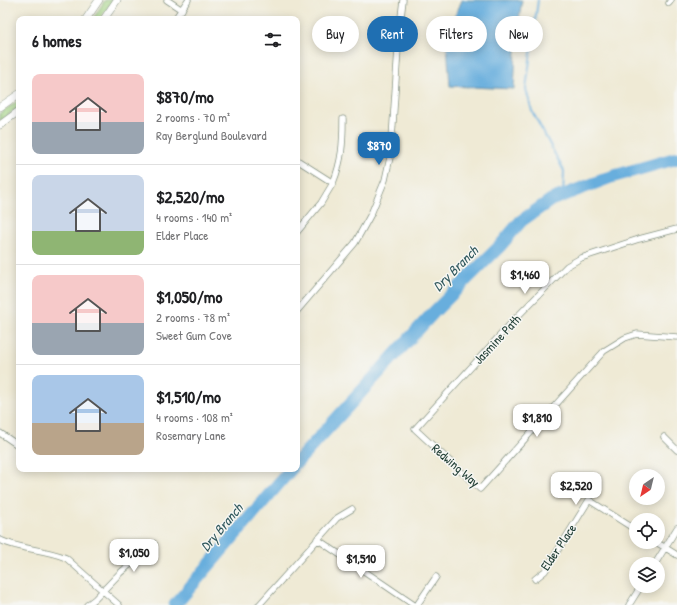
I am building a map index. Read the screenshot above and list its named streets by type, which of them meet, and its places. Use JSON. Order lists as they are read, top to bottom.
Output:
{
  "streets": {
    "street": ["Jasmine Path", "Redwing Way", "Elder Place"]
  },
  "crossings": [
    ["Jasmine Path", "Redwing Way"]
  ],
  "water": ["Dry Branch"],
  "north": "bottom left",
  "page": {
    "chip": [
      "Buy",
      "Rent",
      "Filters",
      "New"
    ],
    "heading": "6 homes",
    "list": [
      {
        "name": "$870/mo",
        "note": "2 rooms · 70 m² · Ray Berglund Boulevard"
      },
      {
        "name": "$2,520/mo",
        "note": "4 rooms · 140 m² · Elder Place"
      },
      {
        "name": "$1,050/mo",
        "note": "2 rooms · 78 m² · Sweet Gum Cove"
      },
      {
        "name": "$1,510/mo",
        "note": "4 rooms · 108 m² · Rosemary Lane"
      }
    ],
    "price": [
      "$870",
      "$1,460",
      "$1,810",
      "$2,520",
      "$1,050",
      "$1,510"
    ]
  }
}
